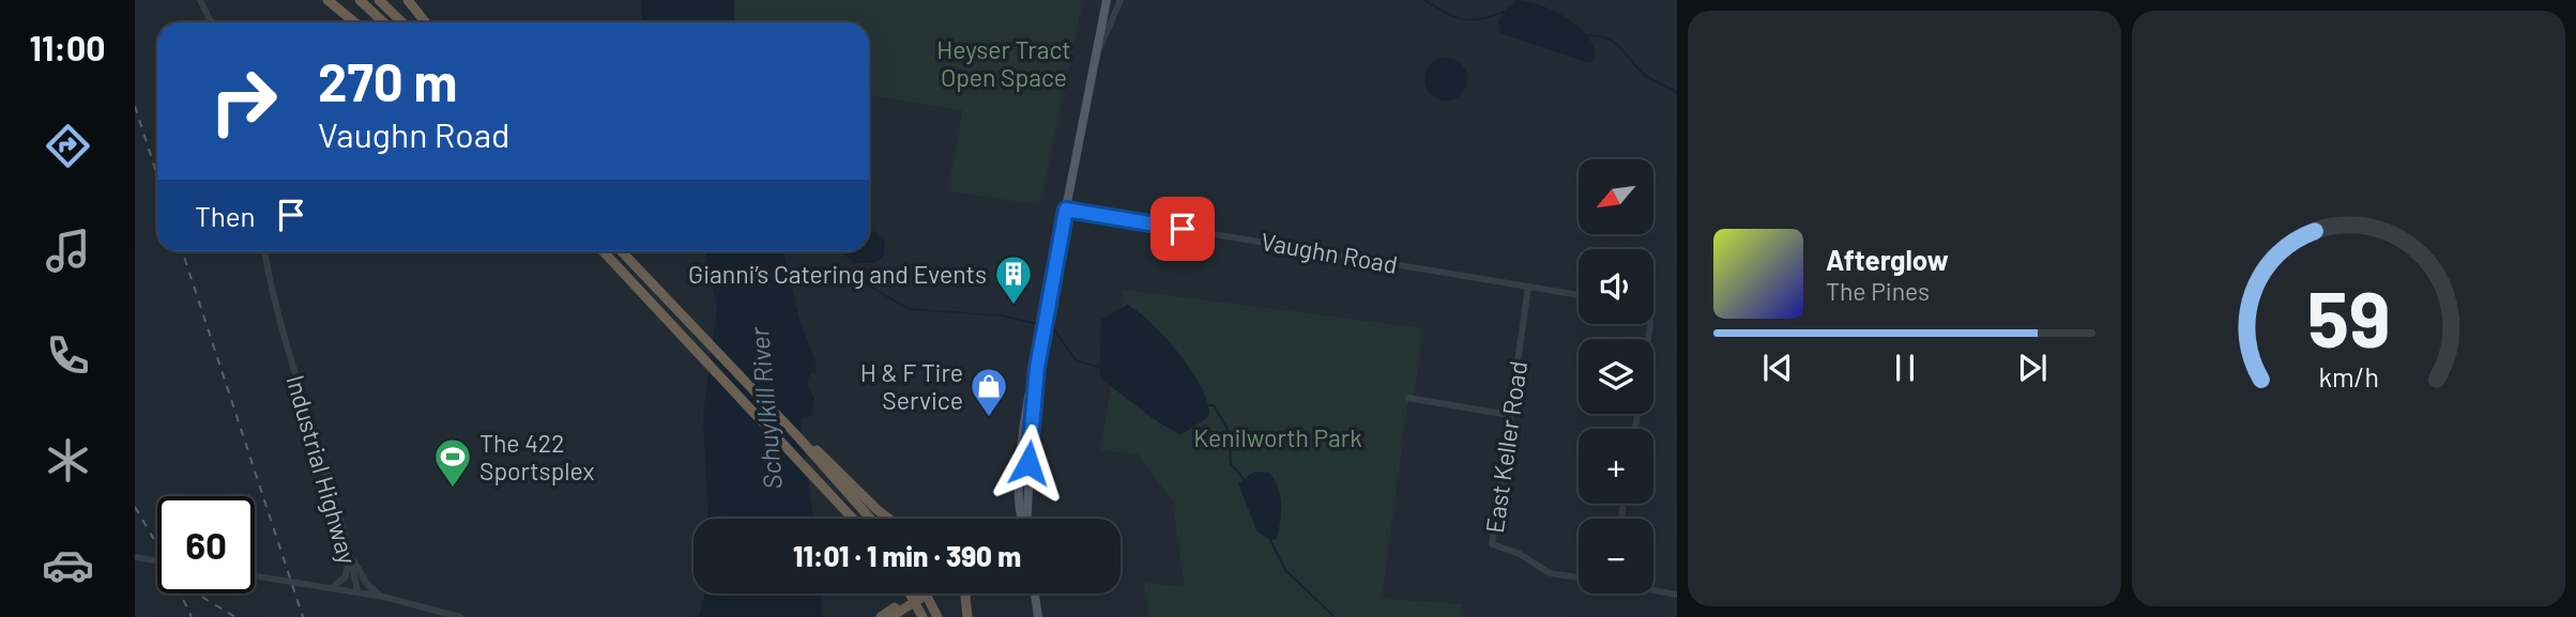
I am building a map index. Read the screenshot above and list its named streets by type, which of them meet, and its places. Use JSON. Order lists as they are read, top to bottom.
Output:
{
  "streets": {
    "street": ["Vaughn Road", "East Keller Road", "Industrial Highway"]
  },
  "crossings": [
    ["Vaughn Road", "East Keller Road"]
  ],
  "water": ["Schuylkill River"],
  "parks": ["Heyser Tract Open Space", "Kenilworth Park"],
  "places": {
    "building": ["Gianni’s Catering and Events"],
    "shop": ["H & F Tire Service"],
    "sports": ["The 422 Sportsplex"]
  },
  "north": "bottom left",
  "page": {
    "tabs": "11:00",
    "turn": ["270 m", "Vaughn Road"],
    "map_buttons": ["+", "−"],
    "then": "Then",
    "song": ["Afterglow", "The Pines"],
    "limit": "60",
    "trip": "11:01 · 1 min · 390 m",
    "gauge": ["59", "km/h"]
  }
}
